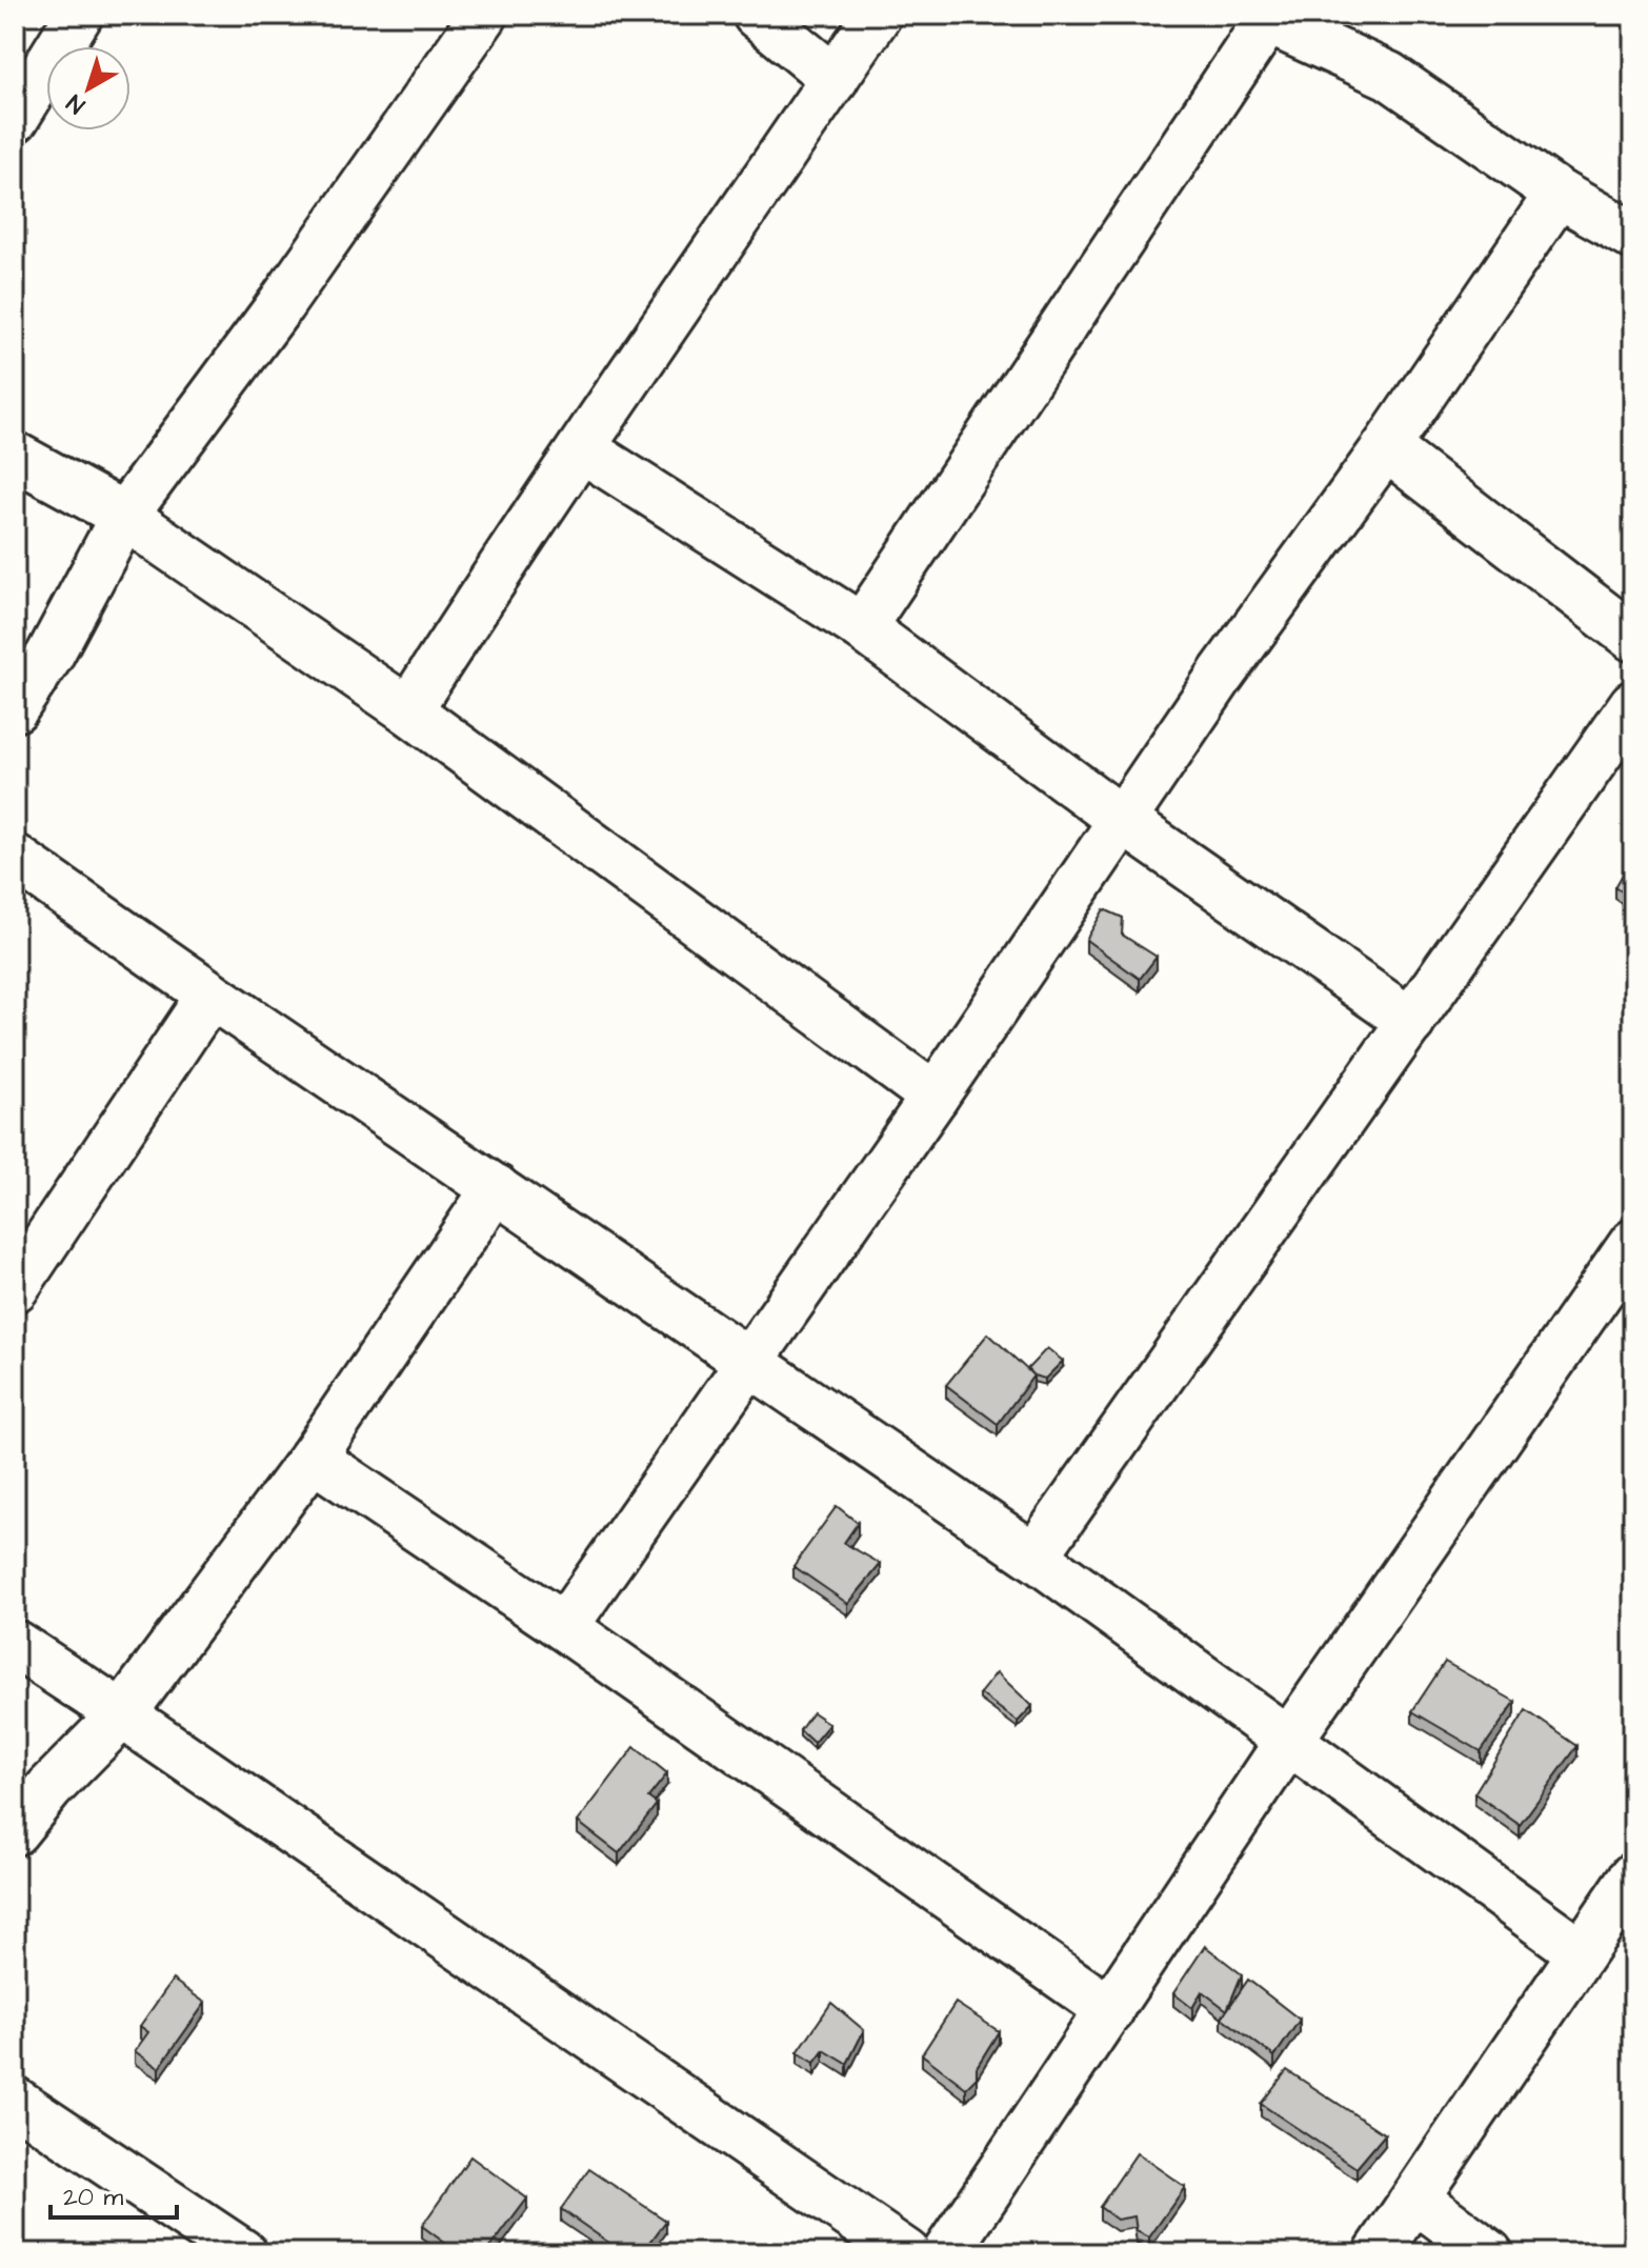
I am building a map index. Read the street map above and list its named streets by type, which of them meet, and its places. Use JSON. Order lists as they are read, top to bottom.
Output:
{
  "scale_bar": "20 m",
  "north": "bottom left"
}
